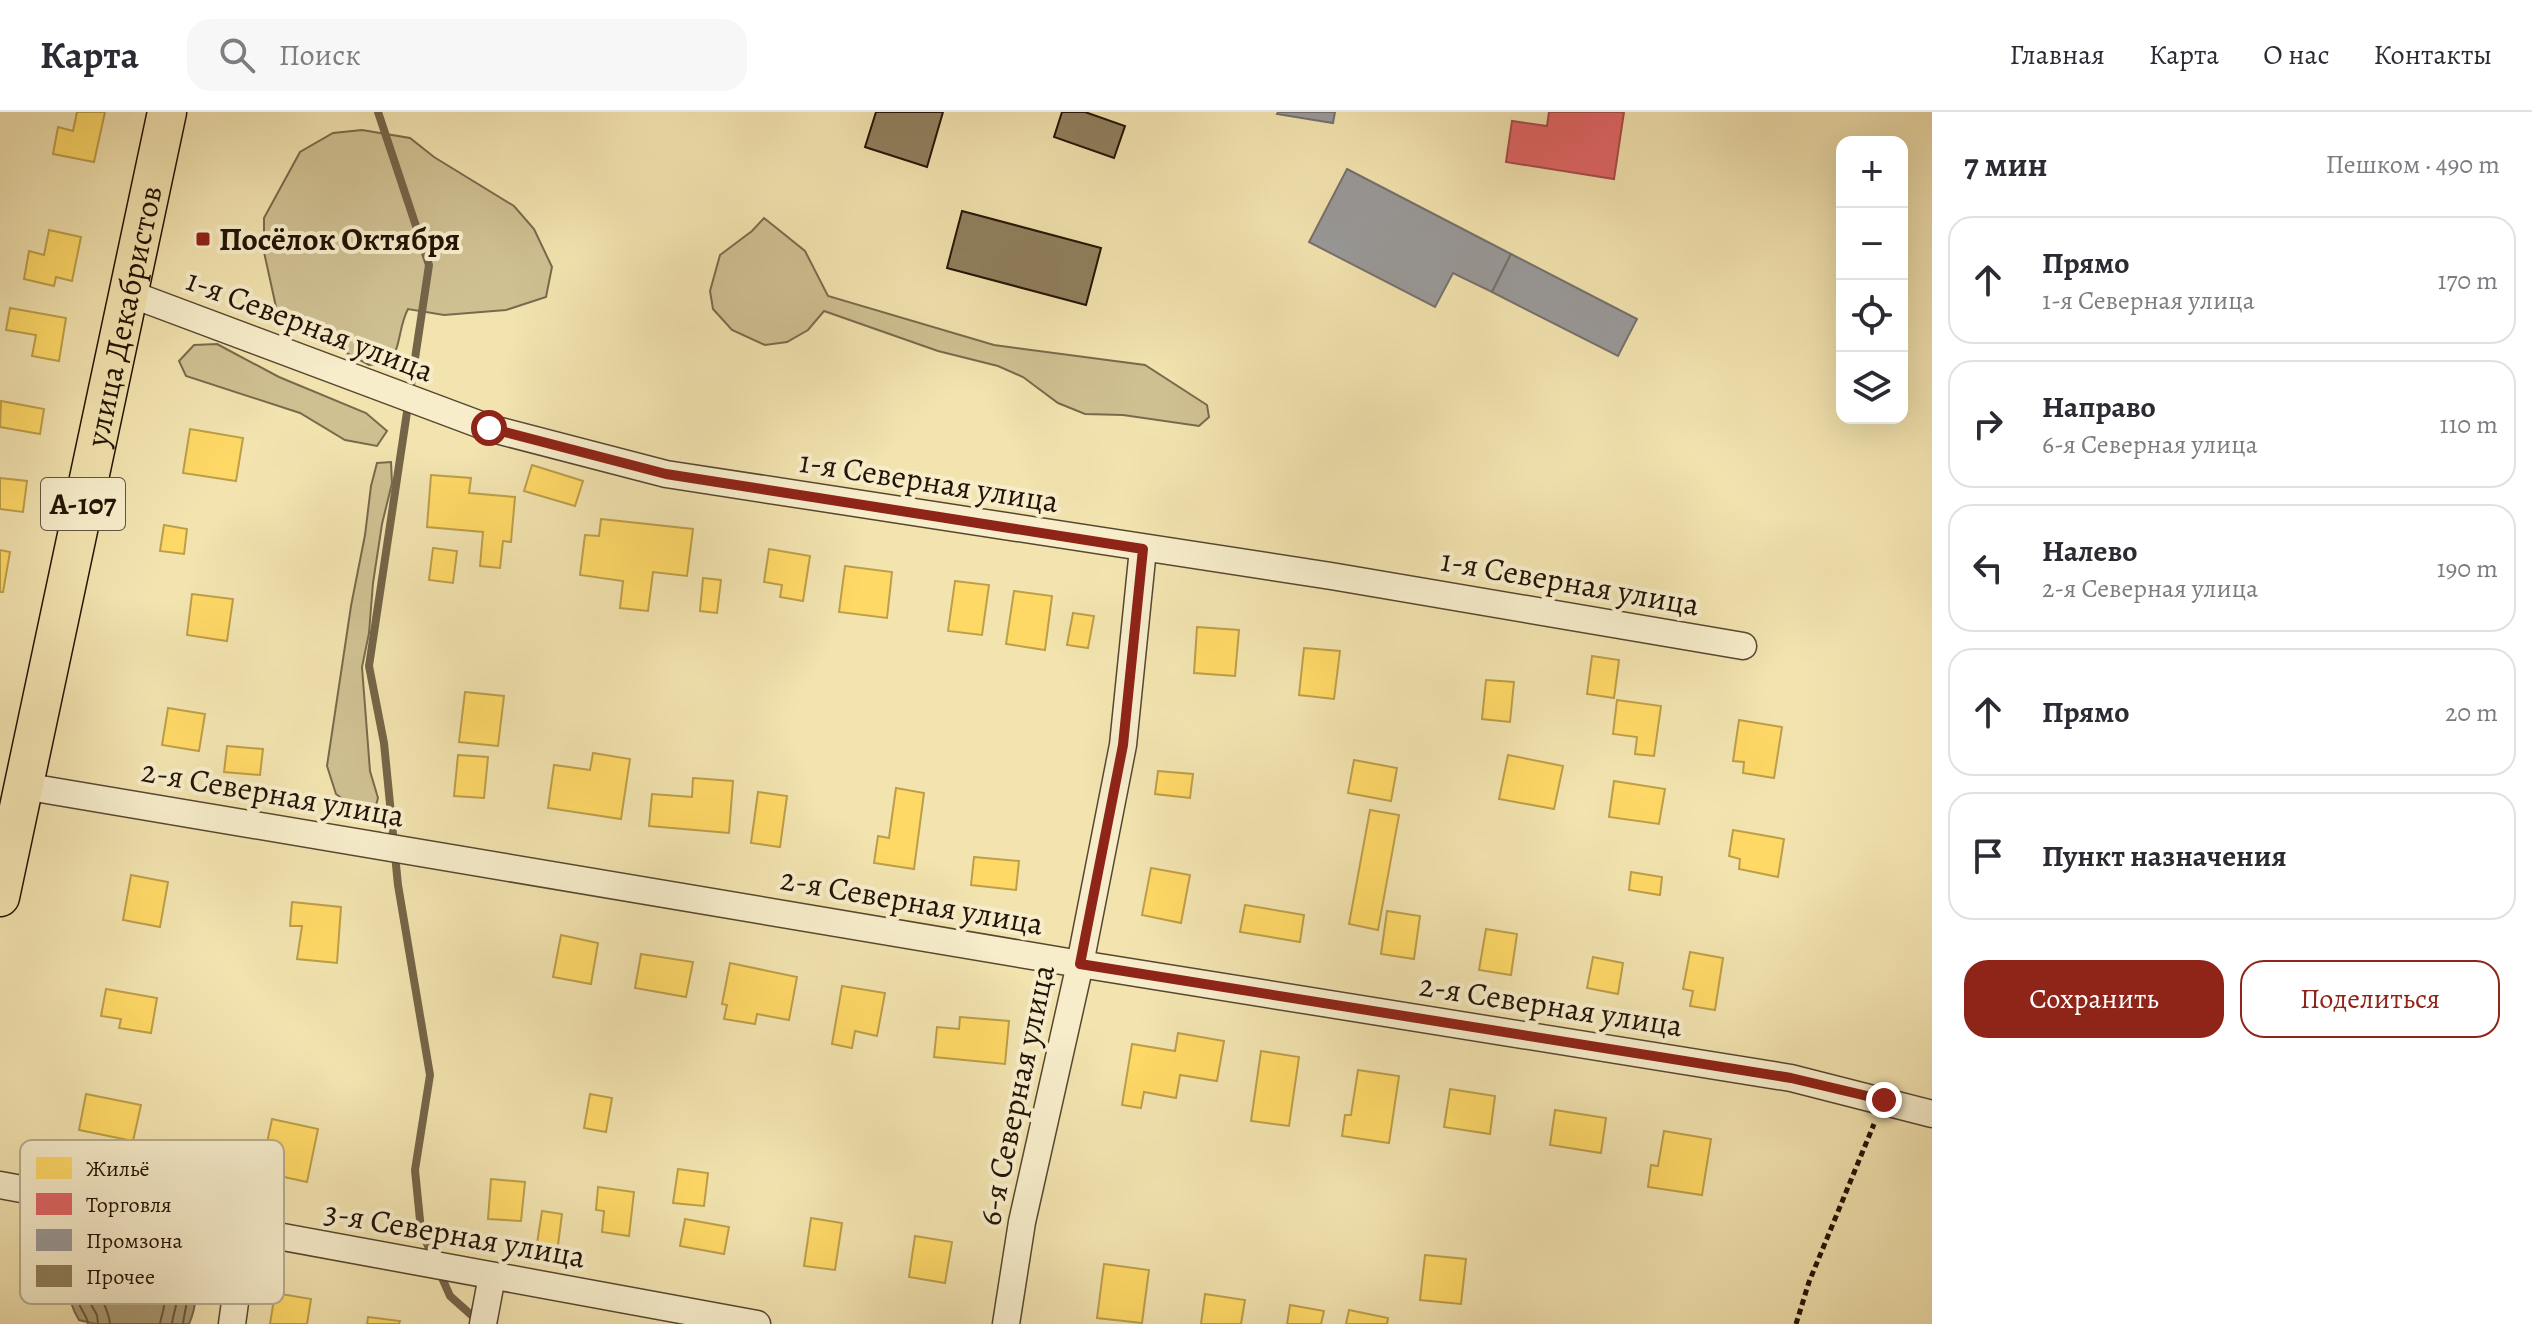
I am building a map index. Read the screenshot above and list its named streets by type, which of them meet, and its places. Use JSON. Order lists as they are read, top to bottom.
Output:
{
  "streets": {
    "highway": ["улица Декабристов", "А-107"],
    "street": [
      "1-я Северная улица",
      "2-я Северная улица",
      "6-я Северная улица",
      "3-я Северная улица"
    ]
  },
  "crossings": [
    ["улица Декабристов", "1-я Северная улица"],
    ["улица Декабристов", "2-я Северная улица"],
    ["1-я Северная улица", "6-я Северная улица"],
    ["2-я Северная улица", "6-я Северная улица"]
  ],
  "places": {
    "transit": ["Посёлок Октября"]
  },
  "legend": [
    "Жильё",
    "Торговля",
    "Промзона",
    "Прочее"
  ],
  "page": {
    "header": "Карта",
    "search": "Поиск",
    "nav": [
      "Главная",
      "Карта",
      "О нас",
      "Контакты"
    ],
    "heading": ["7 мин", "Пешком · 490 m"],
    "map_buttons": ["+", "−"],
    "list": [
      ["Прямо", "1-я Северная улица", "170 m"],
      ["Направо", "6-я Северная улица", "110 m"],
      ["Налево", "2-я Северная улица", "190 m"],
      ["Прямо", "20 m"],
      "Пункт назначения"
    ],
    "buttons": ["Сохранить", "Поделиться"]
  }
}
